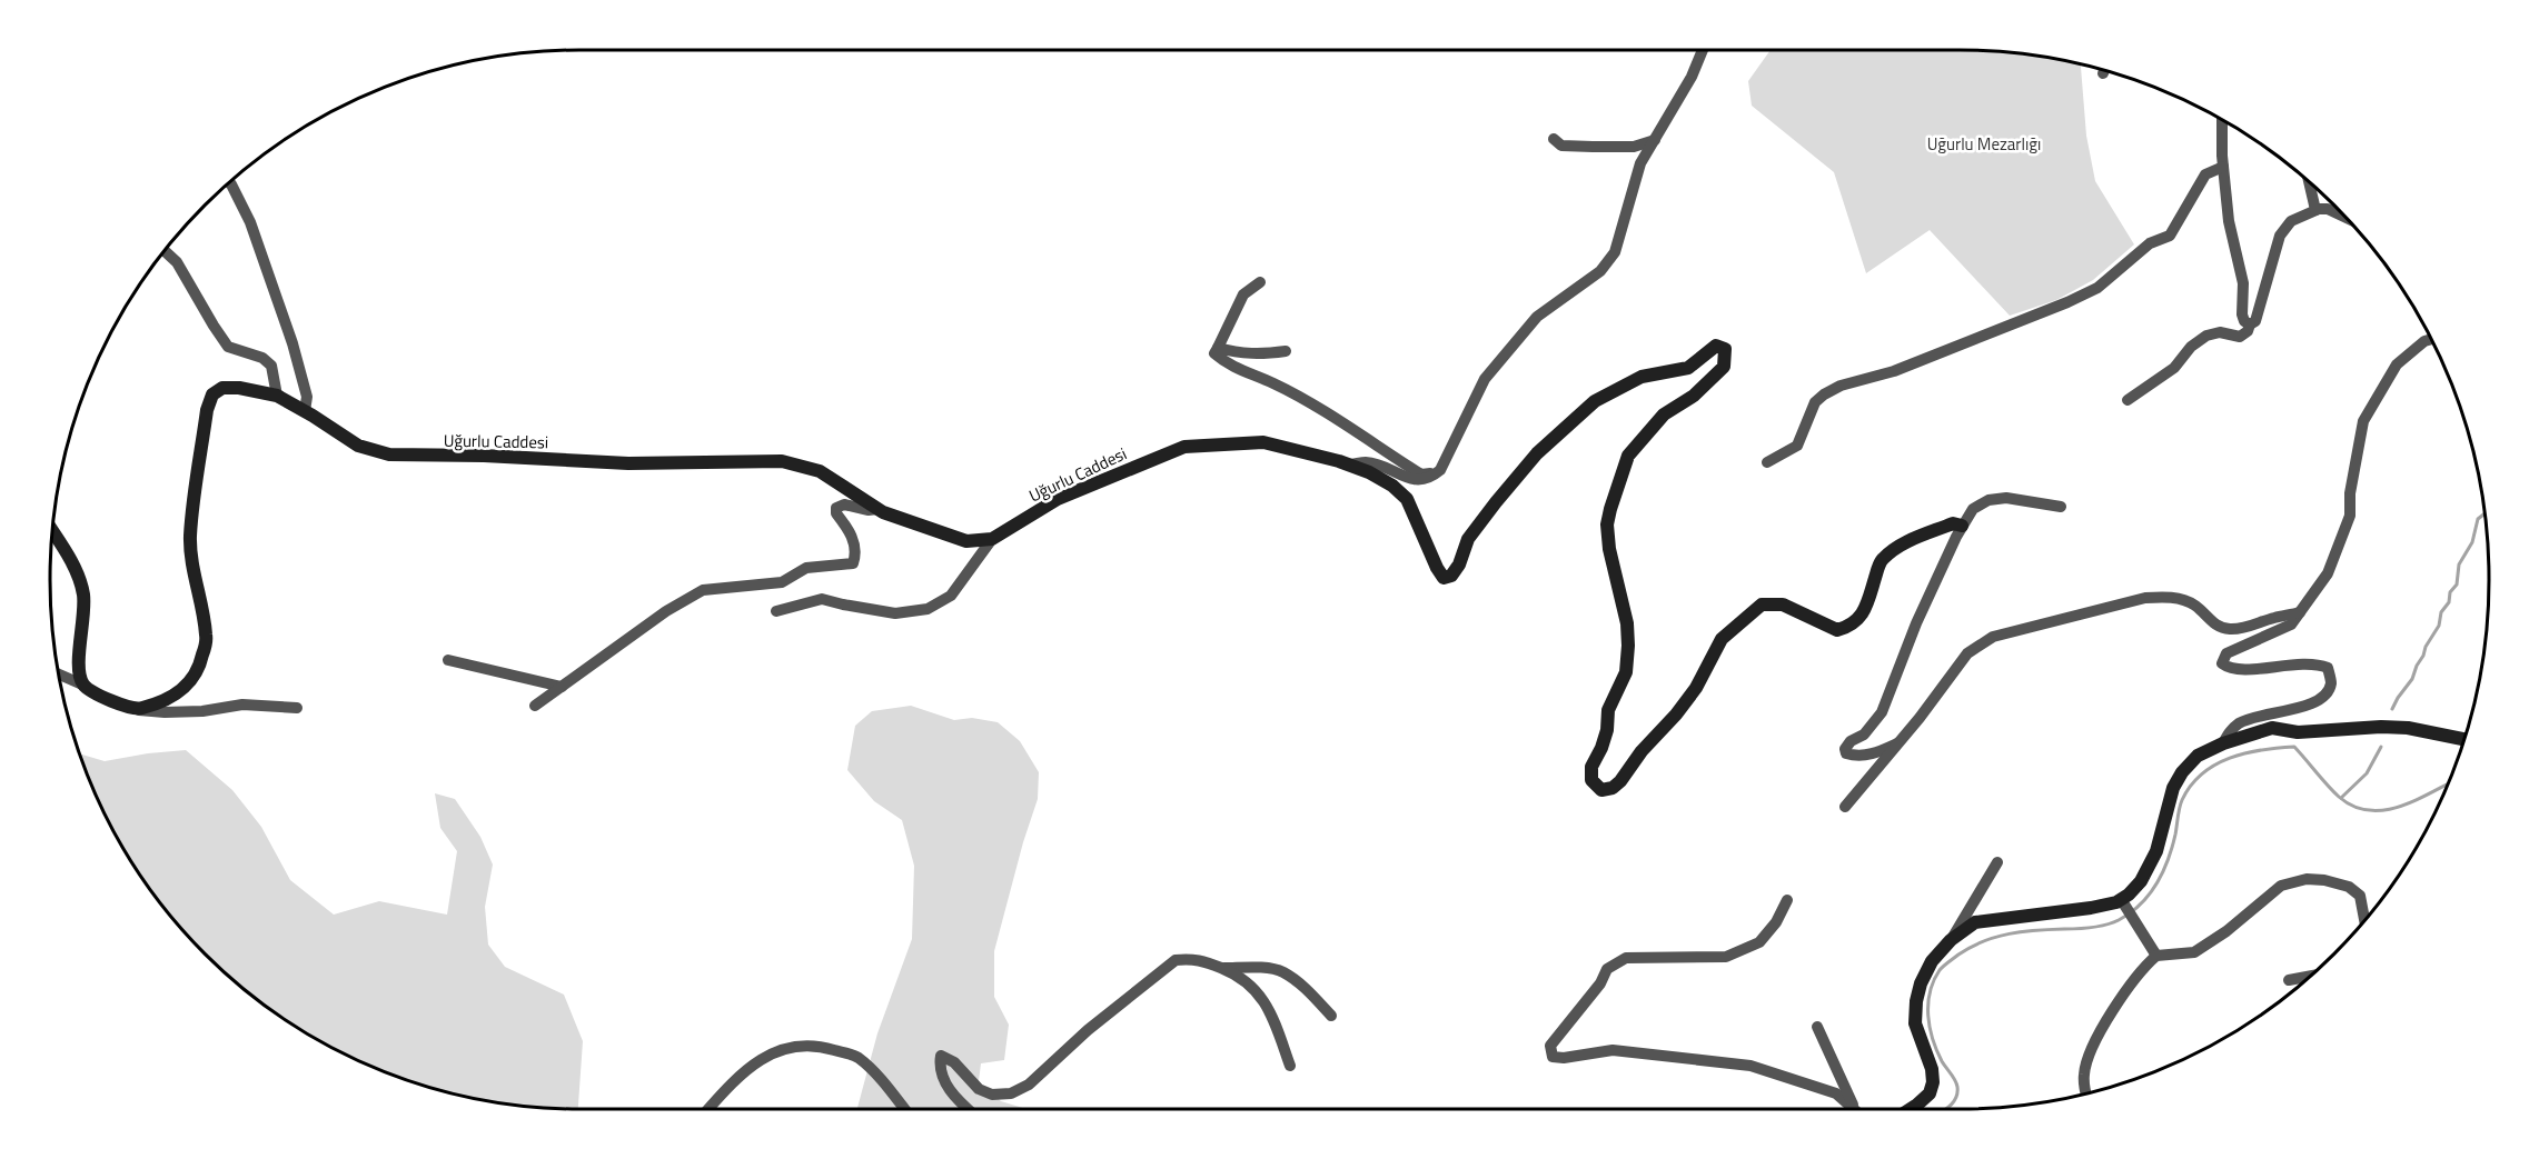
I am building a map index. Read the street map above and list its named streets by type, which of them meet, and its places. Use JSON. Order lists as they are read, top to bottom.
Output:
{
  "streets": {
    "street": ["Uğurlu Caddesi"]
  },
  "parks": ["Uğurlu Mezarlığı"]
}
